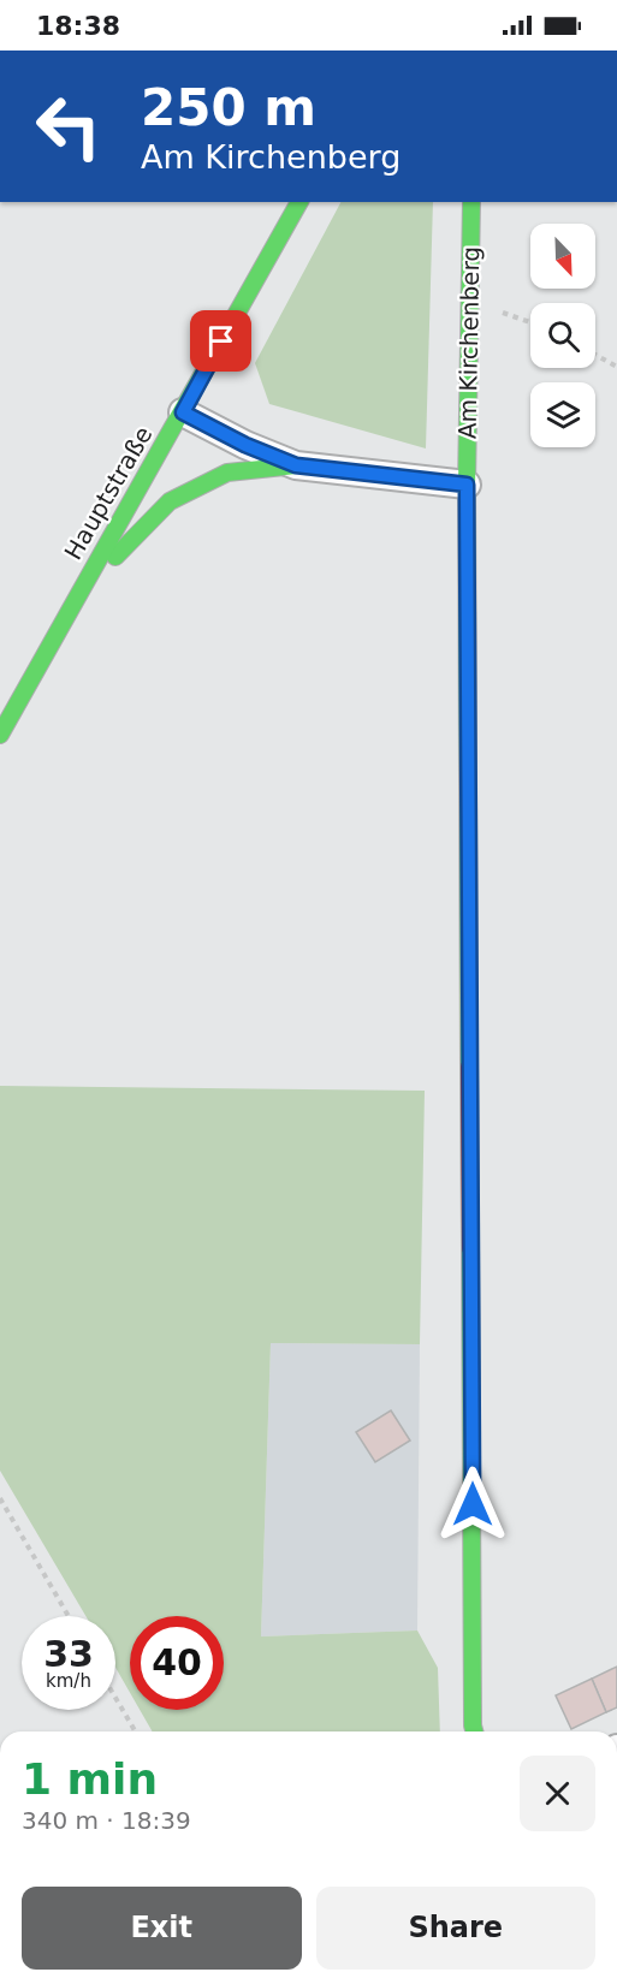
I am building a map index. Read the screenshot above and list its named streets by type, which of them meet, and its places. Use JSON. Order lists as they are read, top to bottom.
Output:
{
  "streets": {
    "street": ["Am Kirchenberg", "Hauptstraße"]
  },
  "north": "bottom right",
  "page": {
    "status": "18:38",
    "turn": ["250 m", "Am Kirchenberg"],
    "speed": "33 km/h",
    "limit": "40",
    "heading": ["1 min", "340 m · 18:39"],
    "buttons": ["Exit", "Share"]
  }
}
